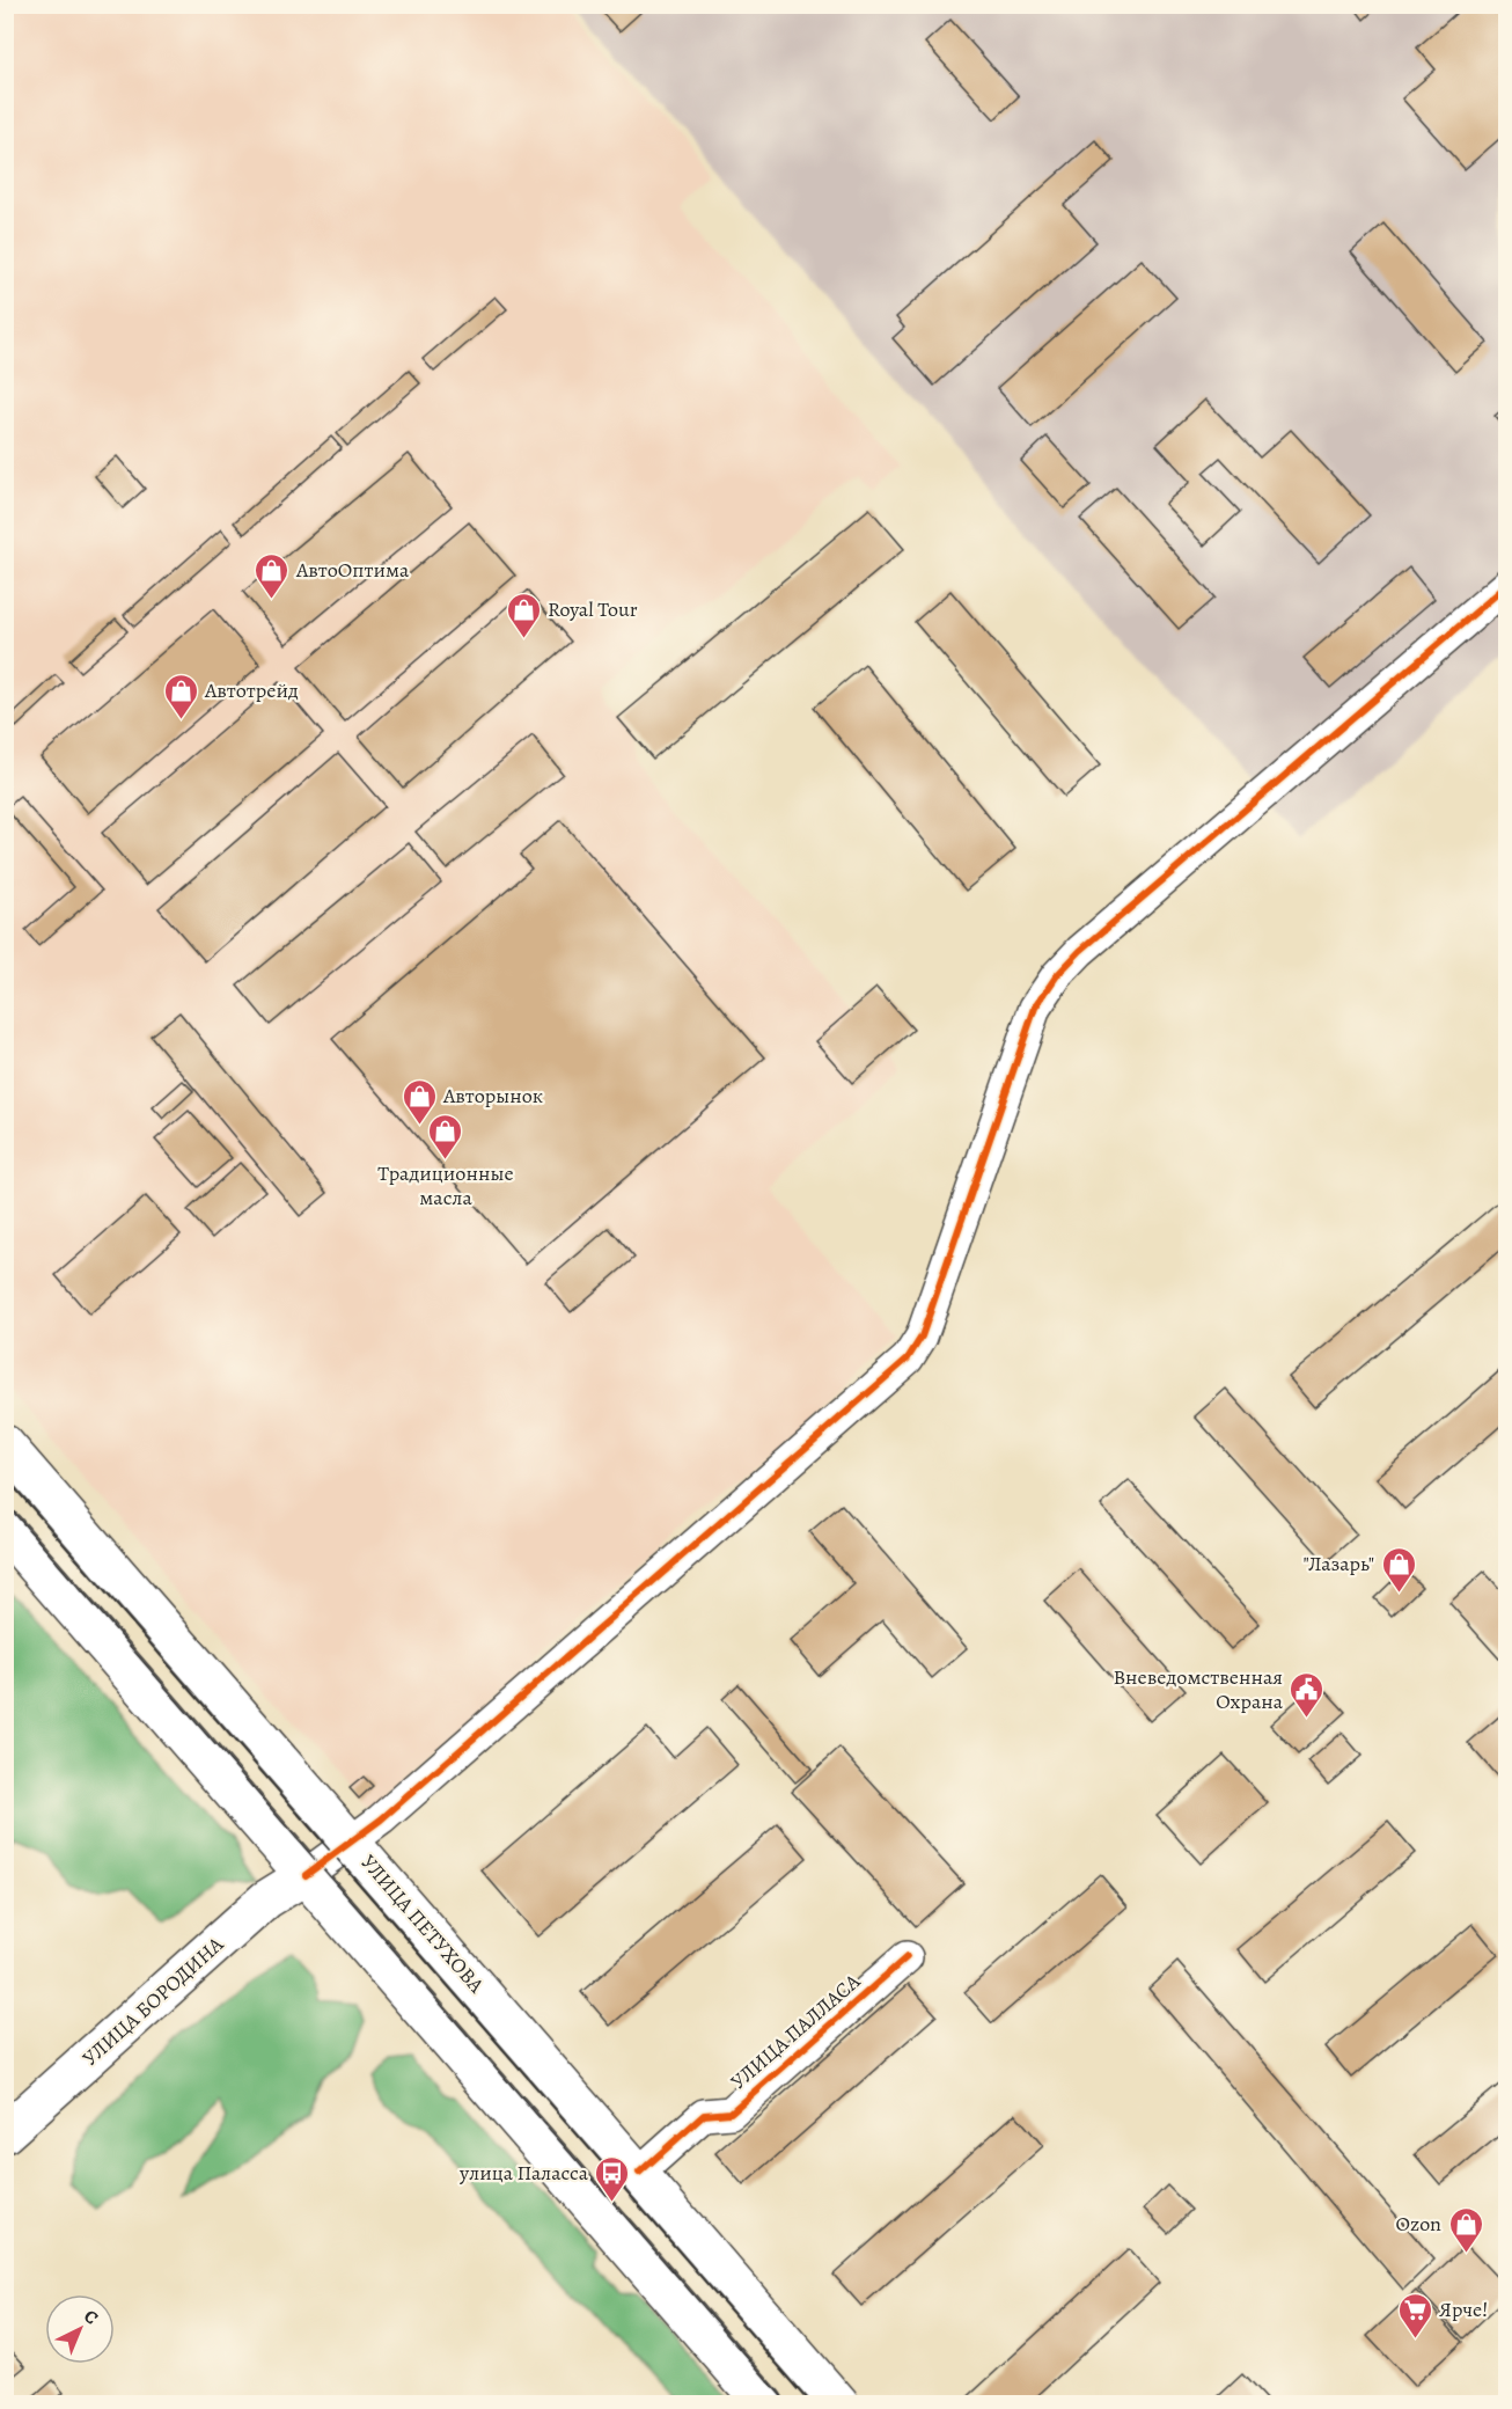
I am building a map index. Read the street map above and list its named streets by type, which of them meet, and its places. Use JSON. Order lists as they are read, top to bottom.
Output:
{
  "streets": {
    "main road": ["УЛИЦА ПЕТУХОВА", "УЛИЦА БОРОДИНА"],
    "street": ["УЛИЦА ПАЛЛАСА"]
  },
  "crossings": [
    ["УЛИЦА ПЕТУХОВА", "УЛИЦА ПАЛЛАСА"]
  ],
  "places": {
    "shop": [
      "АвтоОптима",
      "Royal Tour",
      "Автотрейд",
      "Авторынок",
      "Традиционные масла",
      "\"Лазарь\"",
      "Ozon"
    ],
    "public building": ["Вневедомственная Охрана"],
    "bus stop": ["улица Паласса"],
    "supermarket": ["Ярче!"]
  },
  "north": "top right"
}
